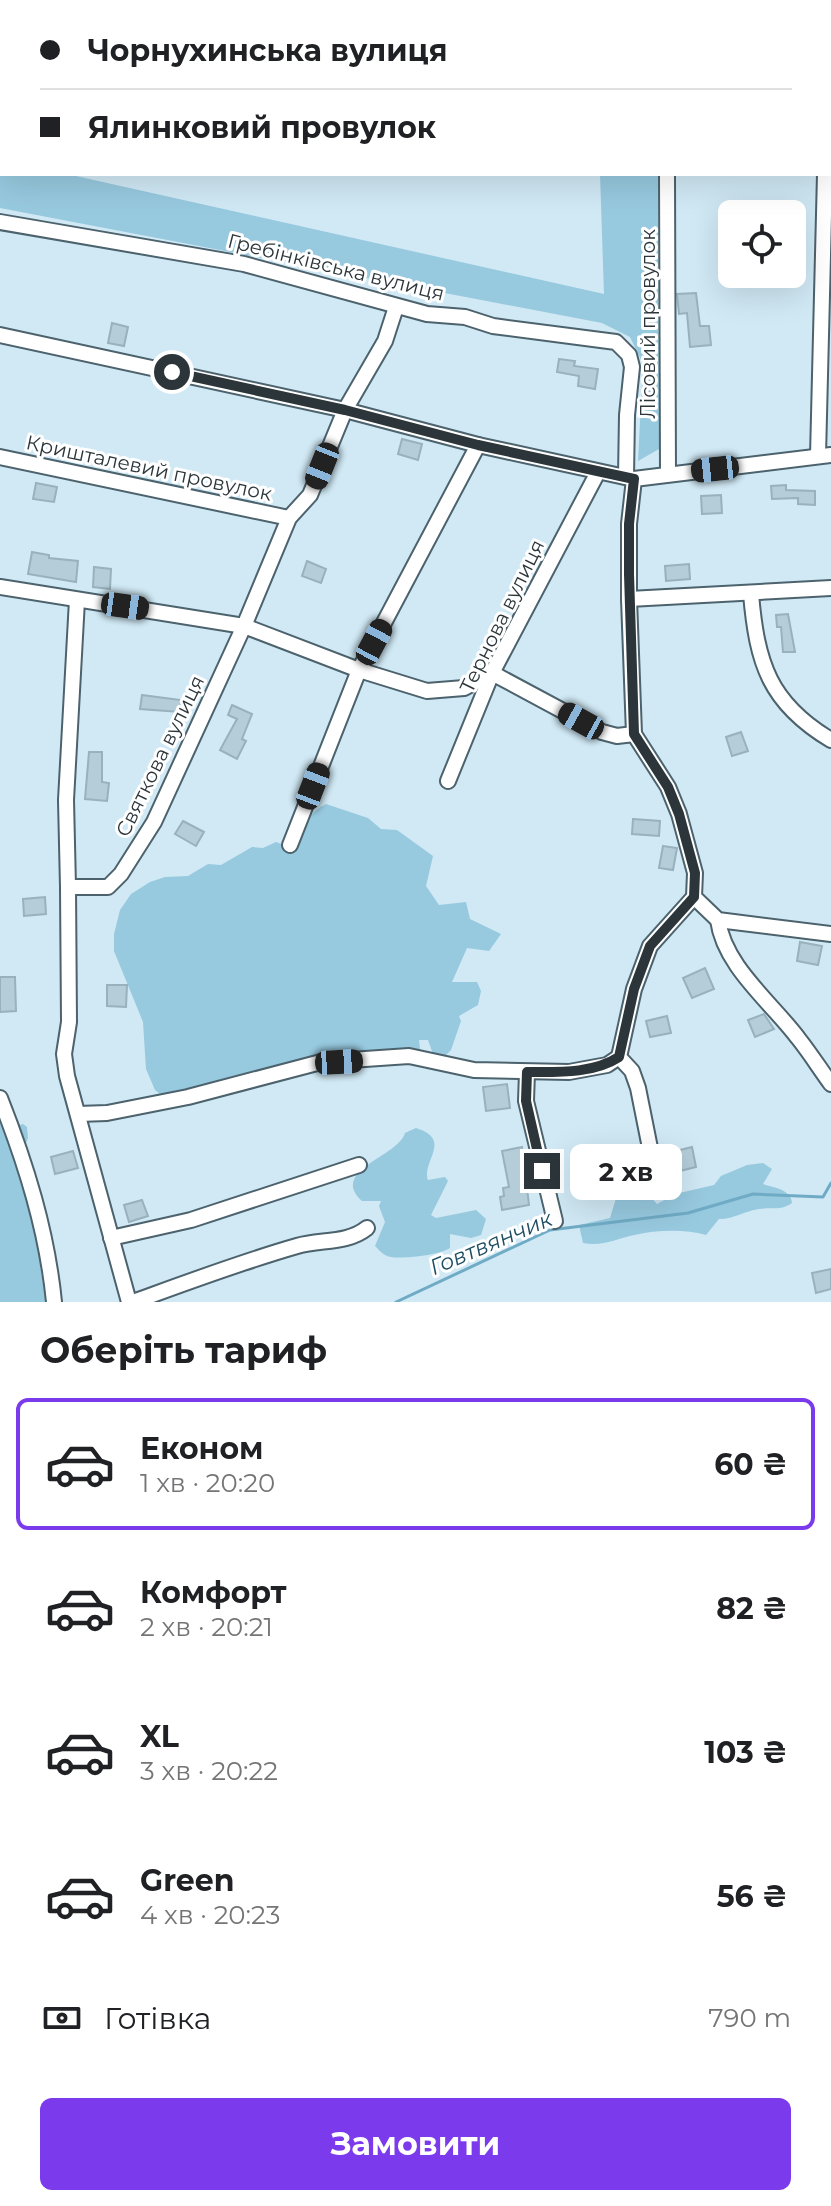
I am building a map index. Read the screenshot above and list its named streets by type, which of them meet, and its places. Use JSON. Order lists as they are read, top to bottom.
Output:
{
  "streets": {
    "street": [
      "Гребінківська вулиця",
      "Лісовий провулок",
      "Кришталевий провулок",
      "Тернова вулиця",
      "Святкова вулиця"
    ]
  },
  "crossings": [
    ["Гребінківська вулиця", "Святкова вулиця"],
    ["Кришталевий провулок", "Святкова вулиця"]
  ],
  "water": ["Говтвянчик"],
  "page": {
    "banner": ["Чорнухинська вулиця", "Ялинковий провулок"],
    "bubble": "2 хв",
    "heading": "Оберіть тариф",
    "list": [
      {
        "name": "Економ",
        "note": "1 хв · 20:20",
        "value": "60 ₴"
      },
      {
        "name": "Комфорт",
        "note": "2 хв · 20:21",
        "value": "82 ₴"
      },
      {
        "name": "XL",
        "note": "3 хв · 20:22",
        "value": "103 ₴"
      },
      {
        "name": "Green",
        "note": "4 хв · 20:23",
        "value": "56 ₴"
      }
    ],
    "pay": ["Готівка", "790 m"],
    "buttons": "Замовити"
  }
}
